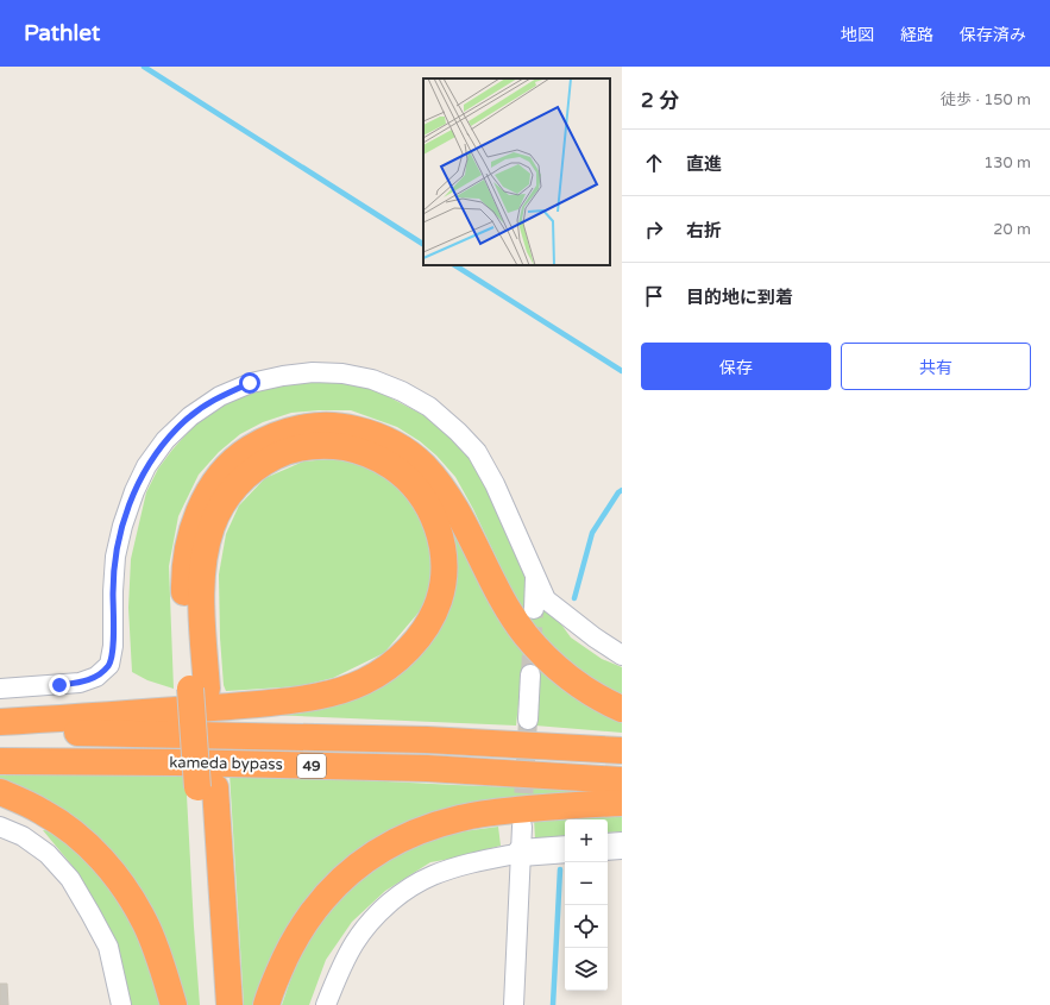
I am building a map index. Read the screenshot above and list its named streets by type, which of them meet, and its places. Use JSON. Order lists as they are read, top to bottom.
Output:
{
  "streets": {
    "highway": ["kameda bypass", "49"]
  },
  "page": {
    "header": "Pathlet",
    "nav": ["地図", "経路", "保存済み"],
    "heading": ["2 分", "徒歩 · 150 m"],
    "list": [
      ["直進", "130 m"],
      ["右折", "20 m"],
      "目的地に到着"
    ],
    "buttons": ["保存", "共有"],
    "map_buttons": ["+", "−"]
  }
}
